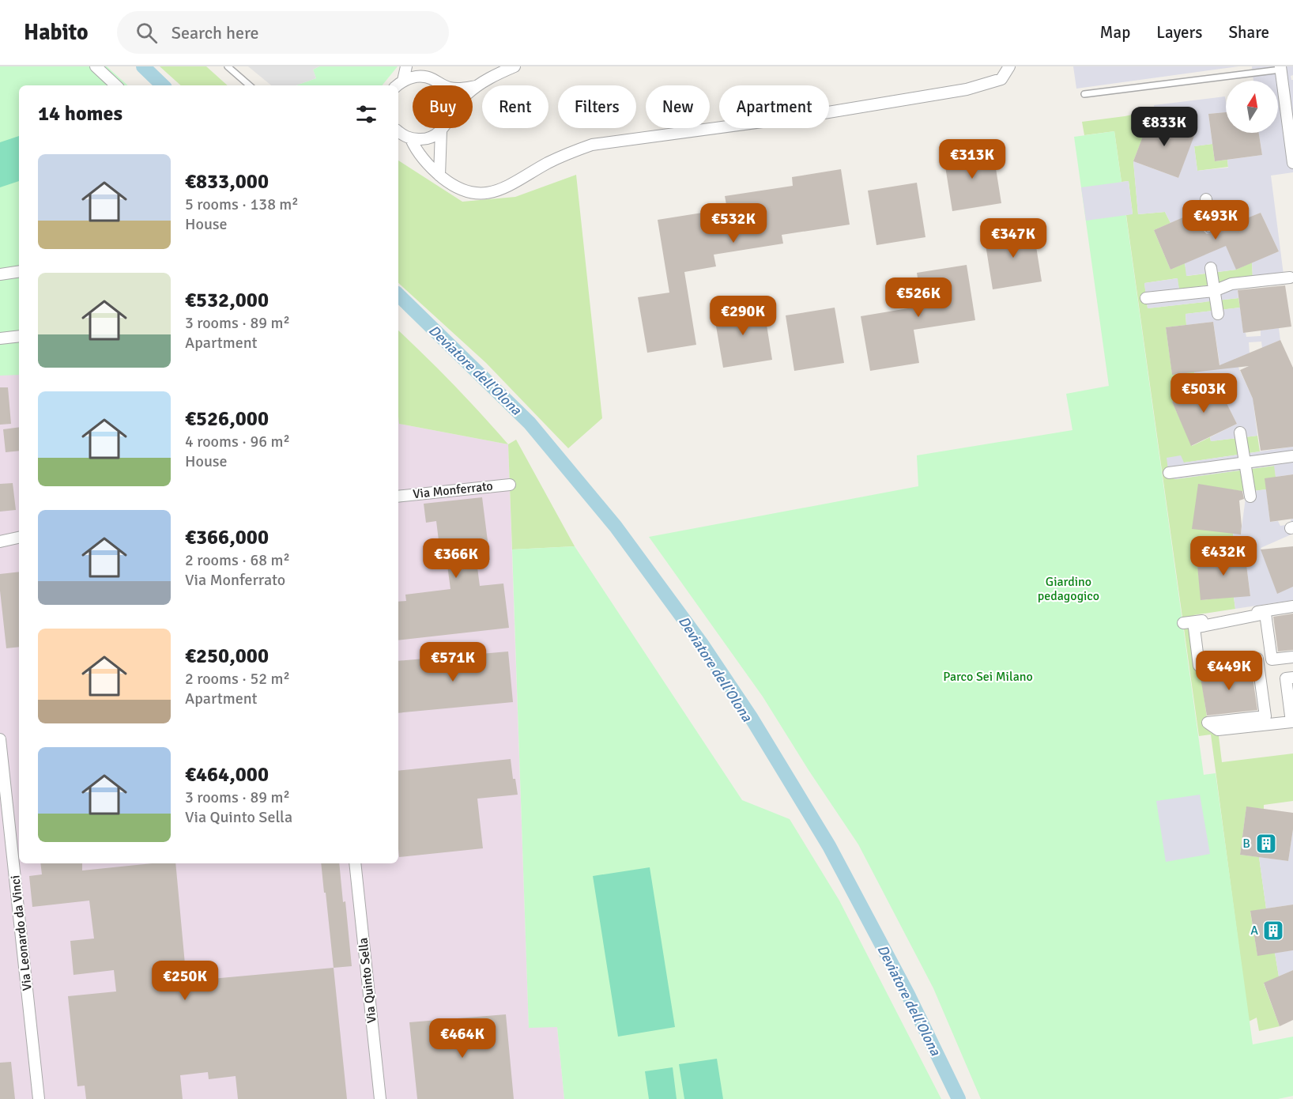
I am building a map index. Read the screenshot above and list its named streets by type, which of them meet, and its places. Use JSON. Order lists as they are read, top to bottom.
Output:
{
  "streets": {
    "street": ["Via Monferrato", "Via Leonardo da Vinci", "Via Quinto Sella"]
  },
  "water": ["Deviatore dell'Olona"],
  "parks": ["Giardino pedagogico", "Parco Sei Milano"],
  "places": {
    "building": ["B", "A"]
  },
  "north": "top",
  "page": {
    "header": "Habito",
    "search": "Search here",
    "nav": ["Map", "Layers", "Share"],
    "chip": [
      "Buy",
      "Rent",
      "Filters",
      "New",
      "Apartment"
    ],
    "heading": "14 homes",
    "price": [
      "€833K",
      "€313K",
      "€493K",
      "€532K",
      "€347K",
      "€526K",
      "€290K",
      "€503K",
      "€432K",
      "€366K",
      "€571K",
      "€449K",
      "€250K",
      "€464K"
    ],
    "list": [
      {
        "name": "€833,000",
        "note": "5 rooms · 138 m² · House"
      },
      {
        "name": "€532,000",
        "note": "3 rooms · 89 m² · Apartment"
      },
      {
        "name": "€526,000",
        "note": "4 rooms · 96 m² · House"
      },
      {
        "name": "€366,000",
        "note": "2 rooms · 68 m² · Via Monferrato"
      },
      {
        "name": "€250,000",
        "note": "2 rooms · 52 m² · Apartment"
      },
      {
        "name": "€464,000",
        "note": "3 rooms · 89 m² · Via Quinto Sella"
      }
    ]
  }
}
